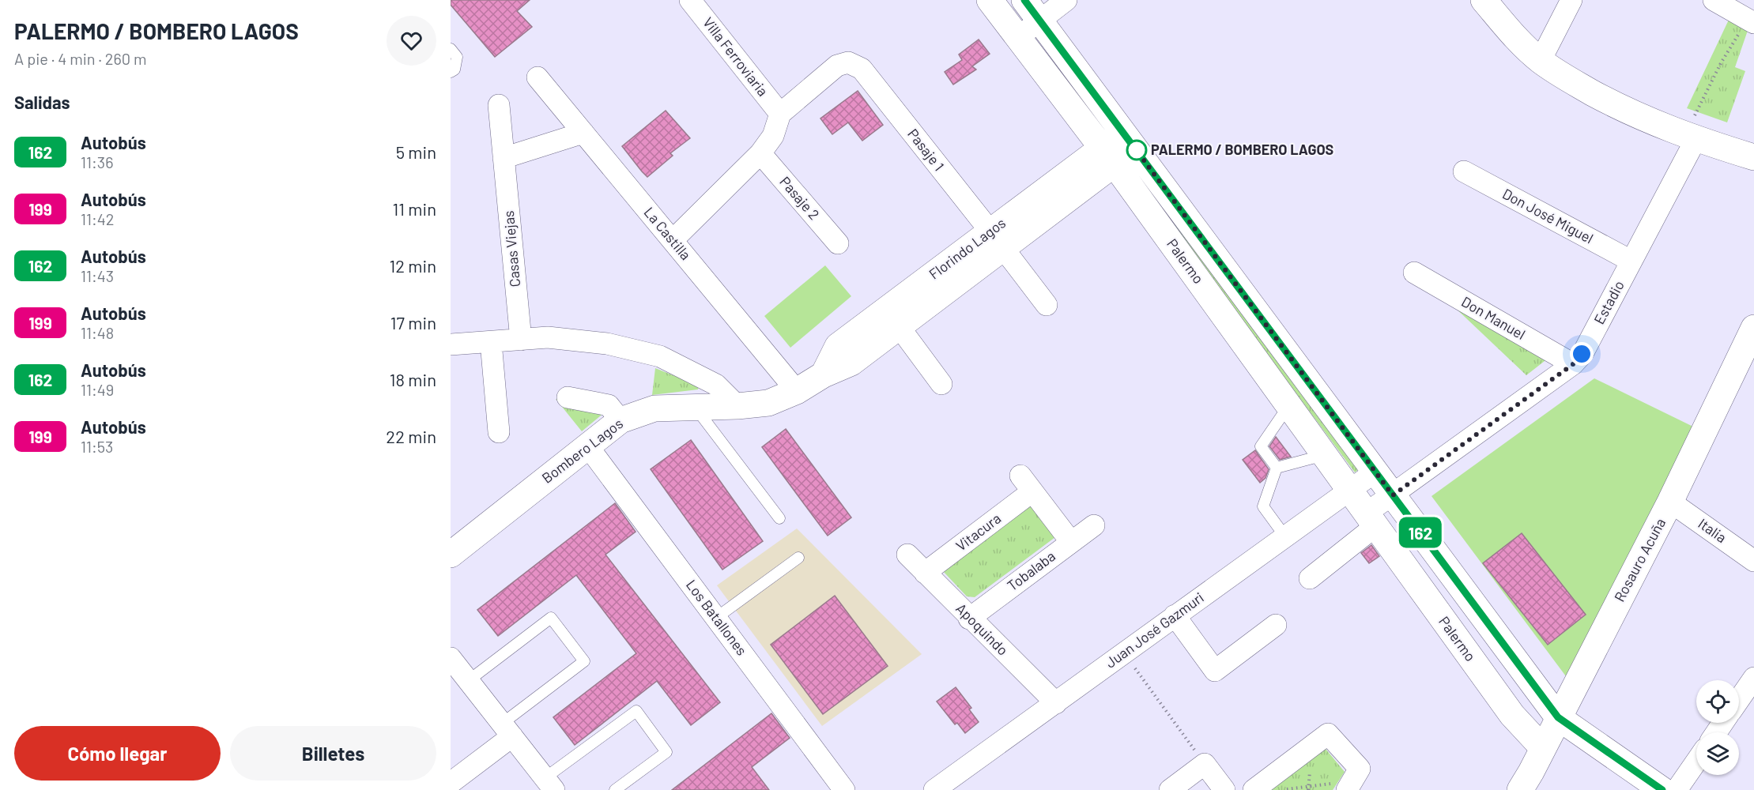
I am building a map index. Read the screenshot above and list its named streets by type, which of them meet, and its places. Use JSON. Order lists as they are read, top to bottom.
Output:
{
  "streets": {
    "street": [
      "Villa Ferroviaria",
      "Pasaje 1",
      "Pasaje 2",
      "Don José Miguel",
      "La Castilla",
      "Casas Viejas",
      "Florindo Lagos",
      "Palermo",
      "Estadio",
      "Don Manuel",
      "Bombero Lagos",
      "Italia",
      "Vitacura",
      "Rosauro Acuña",
      "Tobalaba",
      "Los Batallones",
      "Apoquindo",
      "Juan José Gazmuri"
    ]
  },
  "crossings": [
    ["Villa Ferroviaria", "Pasaje 1"],
    ["Pasaje 1", "Florindo Lagos"],
    ["Don José Miguel", "Estadio"],
    ["La Castilla", "Florindo Lagos"],
    ["Florindo Lagos", "Palermo"],
    ["Florindo Lagos", "Bombero Lagos"],
    ["Palermo", "Estadio"],
    ["Palermo", "Rosauro Acuña"],
    ["Palermo", "Juan José Gazmuri"],
    ["Estadio", "Don Manuel"],
    ["Bombero Lagos", "Los Batallones"],
    ["Italia", "Rosauro Acuña"],
    ["Vitacura", "Tobalaba"],
    ["Vitacura", "Apoquindo"],
    ["Tobalaba", "Apoquindo"],
    ["Apoquindo", "Juan José Gazmuri"]
  ],
  "places": ["PALERMO / BOMBERO LAGOS"],
  "lines": ["bus line 162"],
  "page": {
    "heading": [
      ["PALERMO / BOMBERO LAGOS", "A pie · 4 min · 260 m"],
      "Salidas"
    ],
    "on_map": "162",
    "list": [
      {
        "mark": "162",
        "name": "Autobús",
        "note": "11:36",
        "value": "5 min"
      },
      {
        "mark": "199",
        "name": "Autobús",
        "note": "11:42",
        "value": "11 min"
      },
      {
        "mark": "162",
        "name": "Autobús",
        "note": "11:43",
        "value": "12 min"
      },
      {
        "mark": "199",
        "name": "Autobús",
        "note": "11:48",
        "value": "17 min"
      },
      {
        "mark": "162",
        "name": "Autobús",
        "note": "11:49",
        "value": "18 min"
      },
      {
        "mark": "199",
        "name": "Autobús",
        "note": "11:53",
        "value": "22 min"
      }
    ],
    "buttons": ["Cómo llegar", "Billetes"]
  }
}
